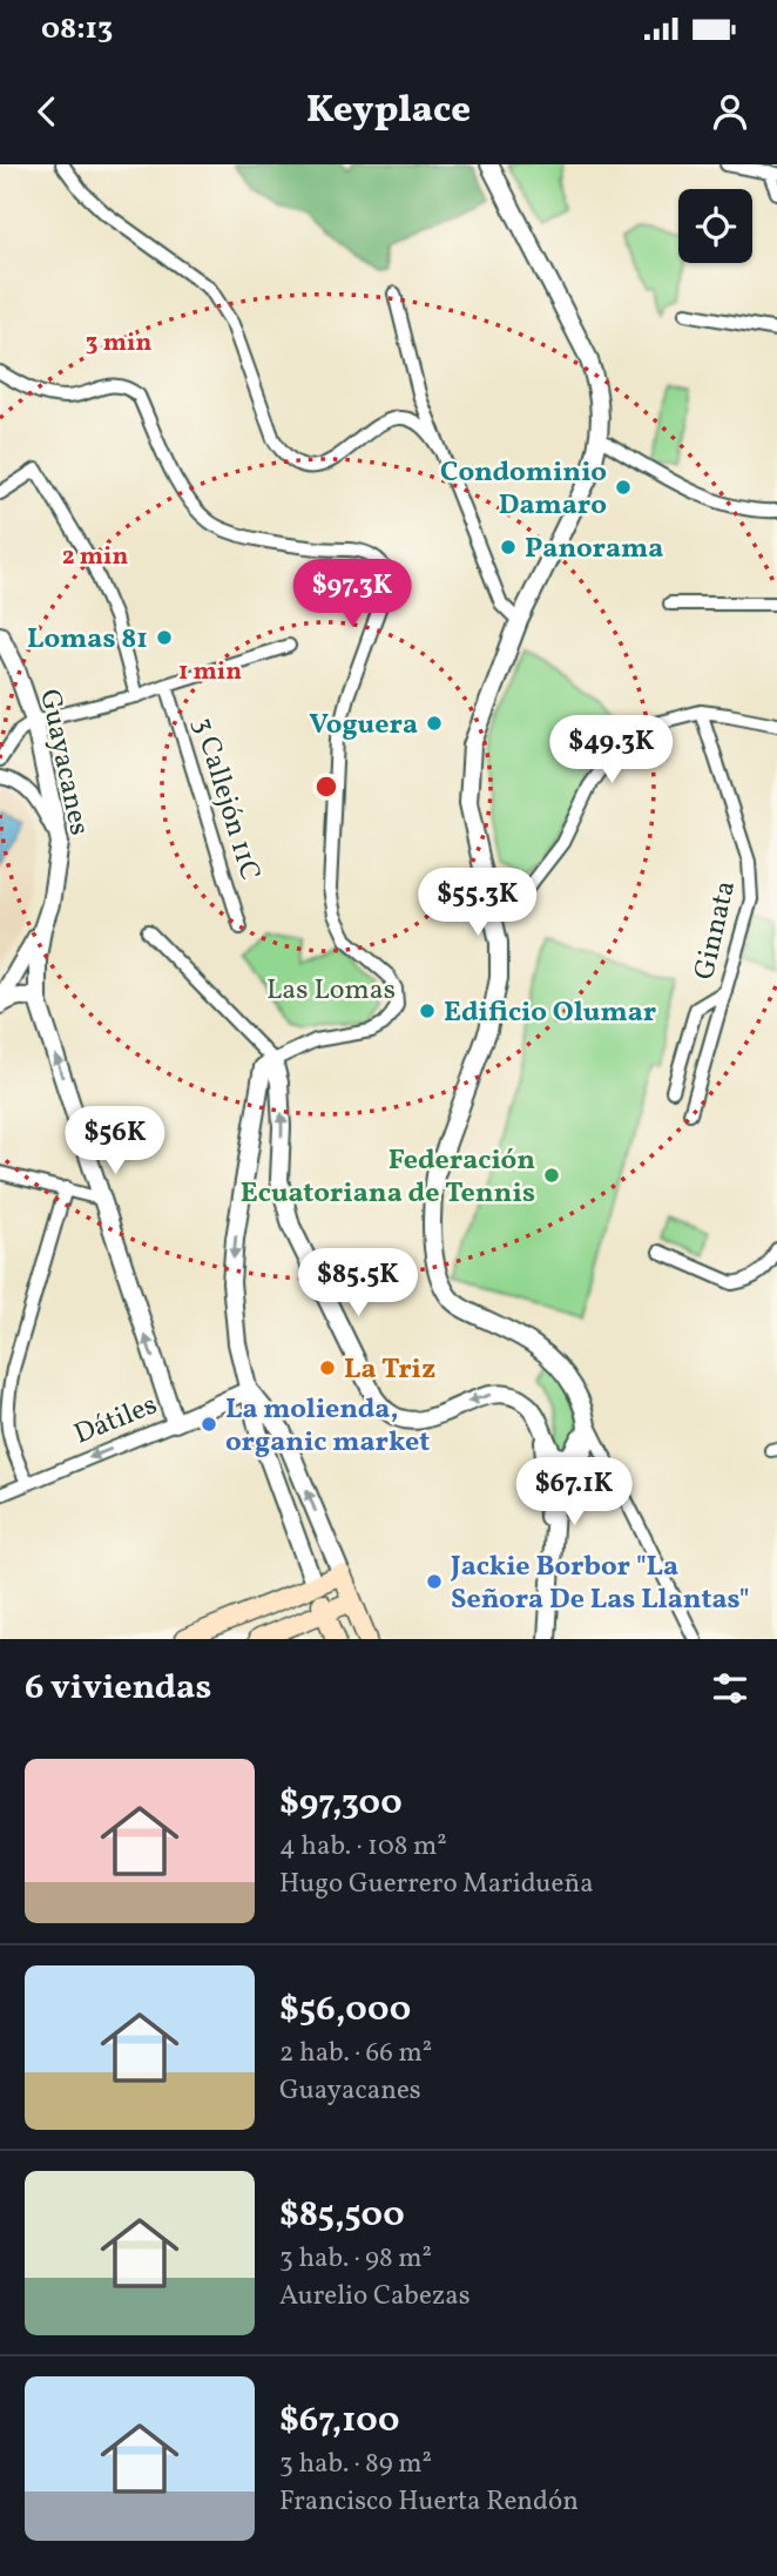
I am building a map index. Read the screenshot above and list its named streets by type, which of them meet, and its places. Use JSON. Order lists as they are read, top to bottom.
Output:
{
  "streets": {
    "street": [
      "Guayacanes",
      "3 Callejón 11C",
      "Ginnata",
      "Dátiles"
    ]
  },
  "crossings": [
    ["Guayacanes", "Dátiles"]
  ],
  "one_way": ["Dátiles"],
  "parks": ["Las Lomas"],
  "places": [
    "Condominio Damaro",
    "Panorama",
    "Lomas 81",
    "Voguera",
    "Edificio Olumar",
    "Federación Ecuatoriana de Tennis",
    "La Triz",
    "La molienda, organic market",
    "Jackie Borbor \"La Señora De Las Llantas\""
  ],
  "page": {
    "status": "08:13",
    "header": "Keyplace",
    "price": [
      "$97.3K",
      "$49.3K",
      "$55.3K",
      "$56K",
      "$85.5K",
      "$67.1K"
    ],
    "heading": "6 viviendas",
    "list": [
      {
        "name": "$97,300",
        "note": "4 hab. · 108 m² · Hugo Guerrero Maridueña"
      },
      {
        "name": "$56,000",
        "note": "2 hab. · 66 m² · Guayacanes"
      },
      {
        "name": "$85,500",
        "note": "3 hab. · 98 m² · Aurelio Cabezas"
      },
      {
        "name": "$67,100",
        "note": "3 hab. · 89 m² · Francisco Huerta Rendón"
      }
    ]
  },
  "rings": ["3 min", "2 min", "1 min"]
}
